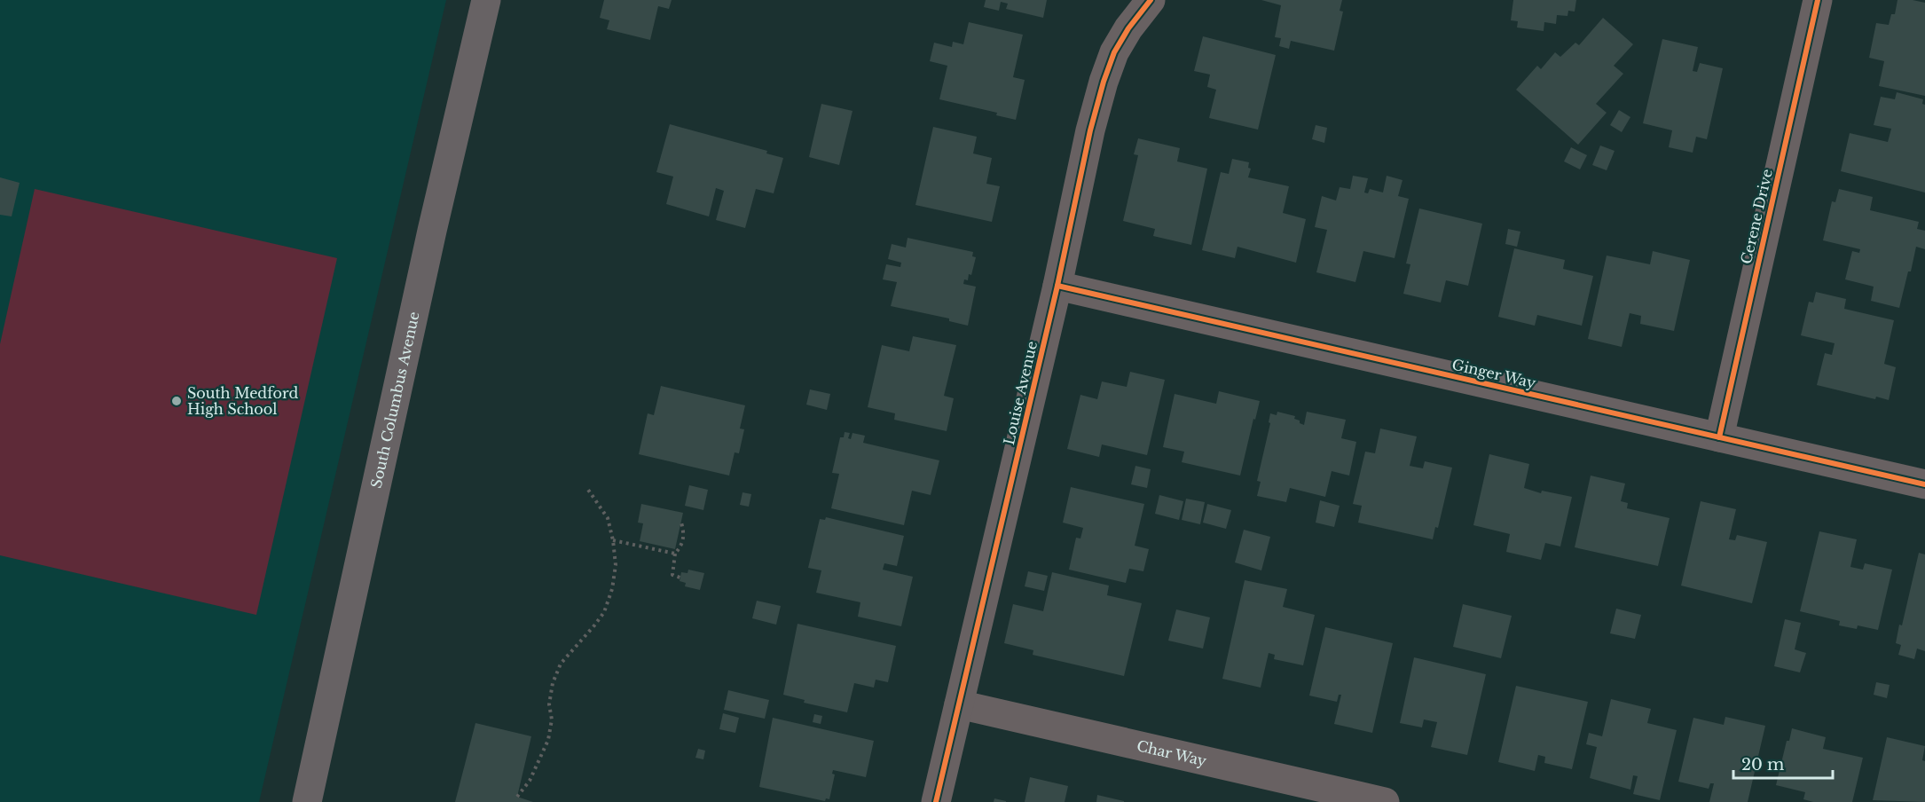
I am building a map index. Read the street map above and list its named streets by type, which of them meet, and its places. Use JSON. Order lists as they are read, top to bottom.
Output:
{
  "streets": {
    "main road": ["South Columbus Avenue"],
    "street": [
      "Cerene Drive",
      "Ginger Way",
      "Louise Avenue",
      "Char Way"
    ]
  },
  "crossings": [
    ["Cerene Drive", "Ginger Way"],
    ["Ginger Way", "Louise Avenue"],
    ["Louise Avenue", "Char Way"]
  ],
  "places": ["South Medford High School"],
  "scale_bar": "20 m"
}
